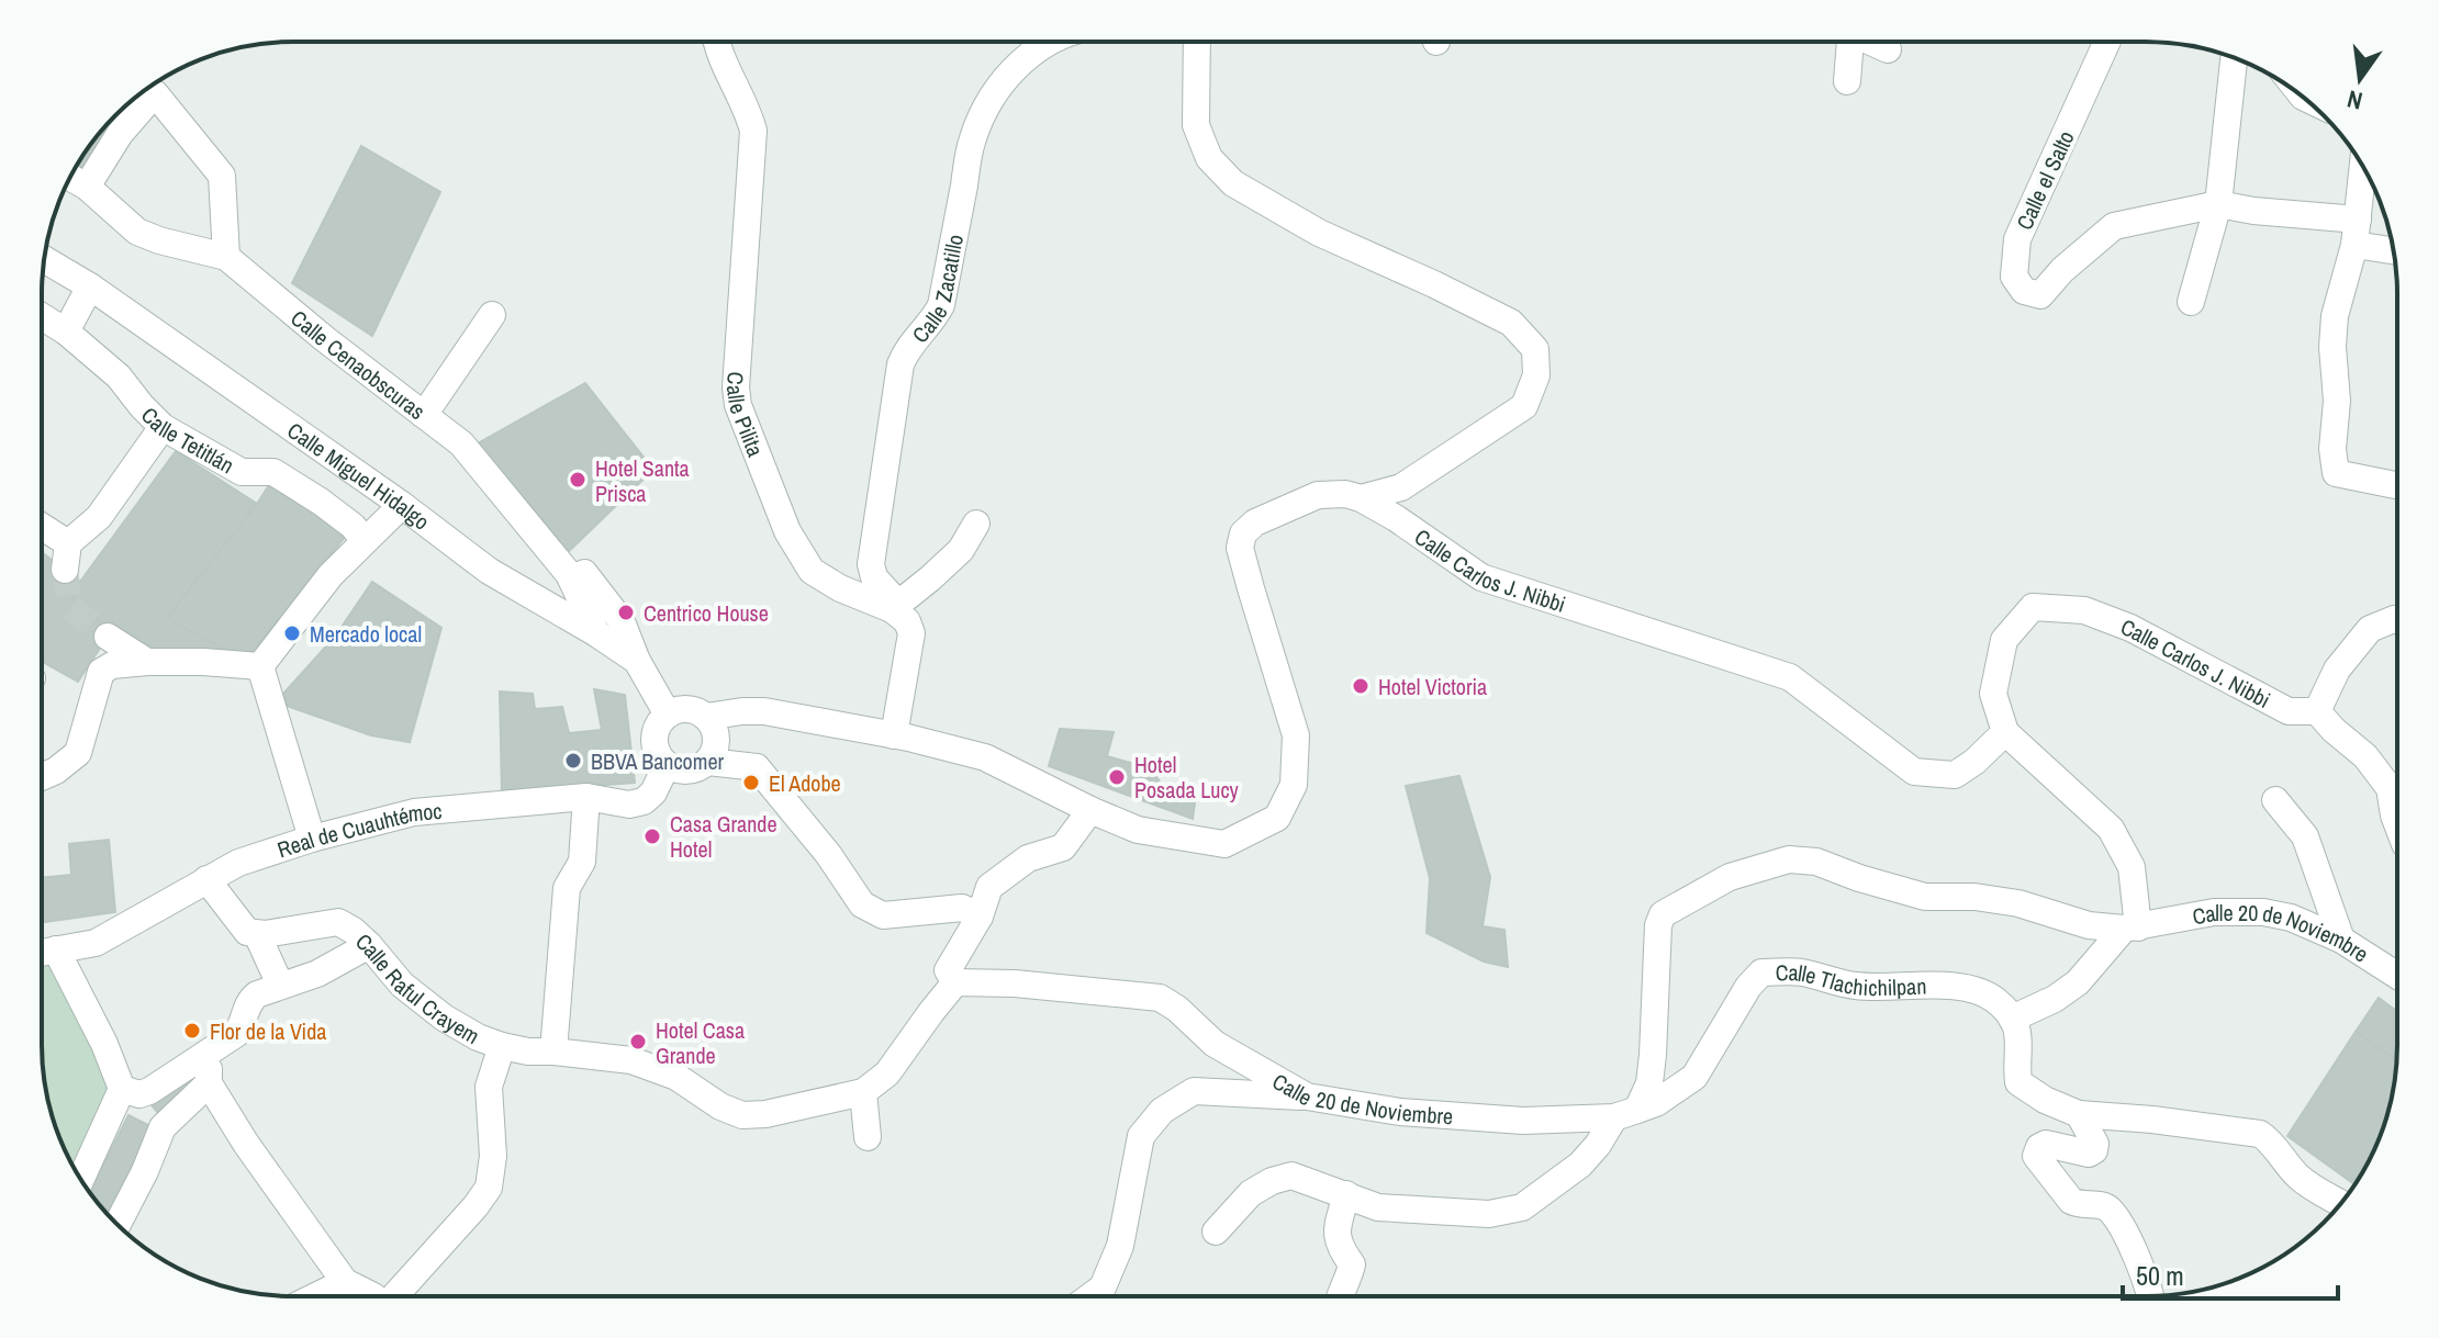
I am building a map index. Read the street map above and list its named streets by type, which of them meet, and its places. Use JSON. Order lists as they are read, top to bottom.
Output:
{
  "streets": {
    "street": [
      "Calle el Salto",
      "Calle Zacatillo",
      "Calle Cenaobscuras",
      "Calle Pilita",
      "Calle Tetitlán",
      "Calle Miguel Hidalgo",
      "Calle Carlos J. Nibbi",
      "Real de Cuauhtémoc",
      "Calle 20 de Noviembre",
      "Calle Tlachichilpan",
      "Calle Raful Crayem"
    ]
  },
  "crossings": [
    ["Calle Zacatillo", "Calle Pilita"],
    ["Calle Cenaobscuras", "Calle Miguel Hidalgo"],
    ["Calle Miguel Hidalgo", "Calle Carlos J. Nibbi"],
    ["Calle Miguel Hidalgo", "Real de Cuauhtémoc"],
    ["Calle Carlos J. Nibbi", "Real de Cuauhtémoc"],
    ["Calle 20 de Noviembre", "Calle Tlachichilpan"]
  ],
  "places": [
    "Hotel Santa Prisca",
    "Centrico House",
    "Mercado local",
    "Hotel Victoria",
    "BBVA Bancomer",
    "Hotel Posada Lucy",
    "El Adobe",
    "Casa Grande Hotel",
    "Flor de la Vida",
    "Hotel Casa Grande"
  ],
  "scale_bar": "50 m",
  "north": "bottom"
}
